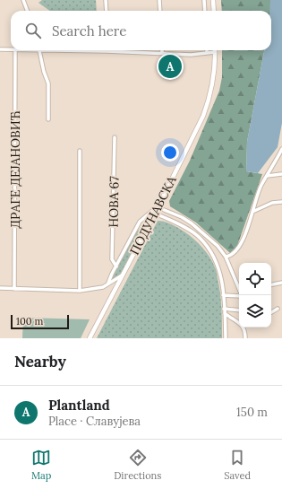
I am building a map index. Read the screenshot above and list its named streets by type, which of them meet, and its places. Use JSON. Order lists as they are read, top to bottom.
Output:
{
  "streets": {
    "street": ["ДРАГЕ ДЕЈАНОВИЋ", "НОВА 67", "ПОДУНАВСКА"]
  },
  "crossings": [
    ["НОВА 67", "ПОДУНАВСКА"]
  ],
  "scale_bar": "100 m",
  "page": {
    "search": "Search here",
    "pins": "A",
    "scale": "100 m",
    "heading": "Nearby",
    "list": [
      {
        "mark": "A",
        "name": "Plantland",
        "note": "Place · Славујева",
        "value": "150 m"
      }
    ],
    "nav": ["Map", "Directions", "Saved"]
  }
}
